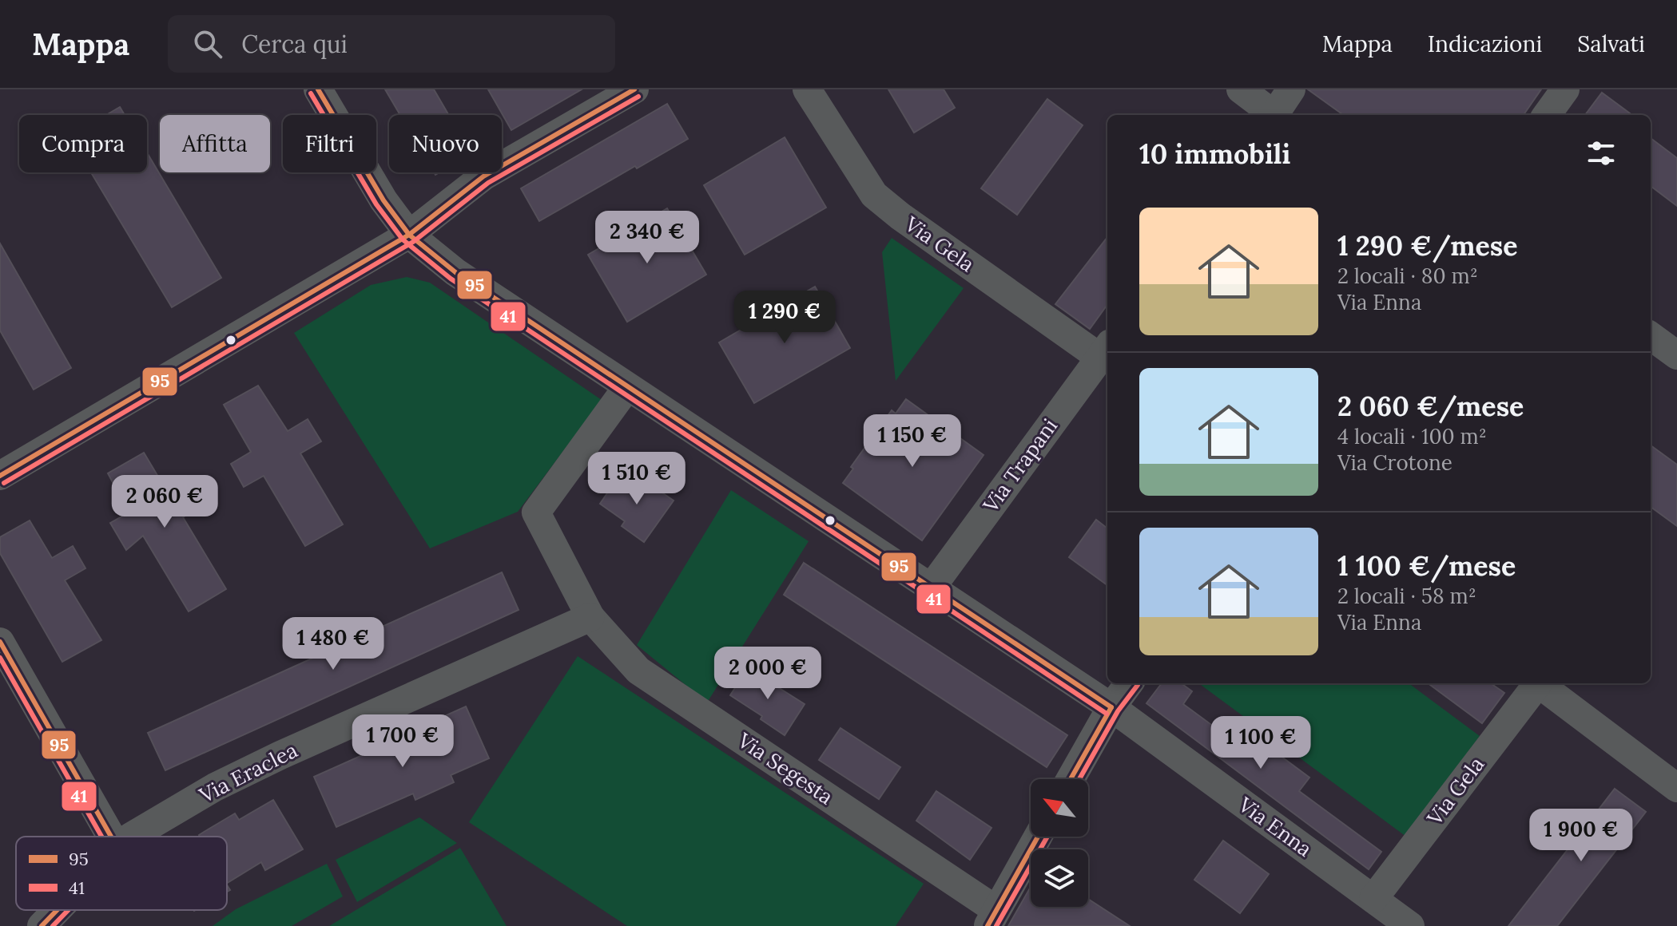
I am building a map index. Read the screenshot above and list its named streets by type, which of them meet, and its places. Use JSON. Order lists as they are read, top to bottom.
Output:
{
  "streets": {
    "street": [
      "Via Gela",
      "Via Trapani",
      "Via Segesta",
      "Via Eraclea",
      "Via Enna"
    ]
  },
  "crossings": [
    ["Via Gela", "Via Trapani"],
    ["Via Gela", "Via Enna"],
    ["Via Trapani", "Via Enna"],
    ["Via Segesta", "Via Eraclea"],
    ["Via Segesta", "Via Enna"]
  ],
  "lines": ["transit line 95", "transit line 41"],
  "legend": ["95", "41"],
  "north": "top left",
  "page": {
    "header": "Mappa",
    "search": "Cerca qui",
    "nav": ["Mappa", "Indicazioni", "Salvati"],
    "chip": [
      "Compra",
      "Affitta",
      "Filtri",
      "Nuovo"
    ],
    "heading": "10 immobili",
    "list": [
      {
        "name": "1 290 €/mese",
        "note": "2 locali · 80 m² · Via Enna"
      },
      {
        "name": "2 060 €/mese",
        "note": "4 locali · 100 m² · Via Crotone"
      },
      {
        "name": "1 100 €/mese",
        "note": "2 locali · 58 m² · Via Enna"
      }
    ],
    "price": [
      "2 340 €",
      "1 290 €",
      "1 150 €",
      "1 510 €",
      "2 060 €",
      "1 480 €",
      "2 000 €",
      "1 700 €",
      "1 100 €",
      "1 900 €"
    ]
  }
}
